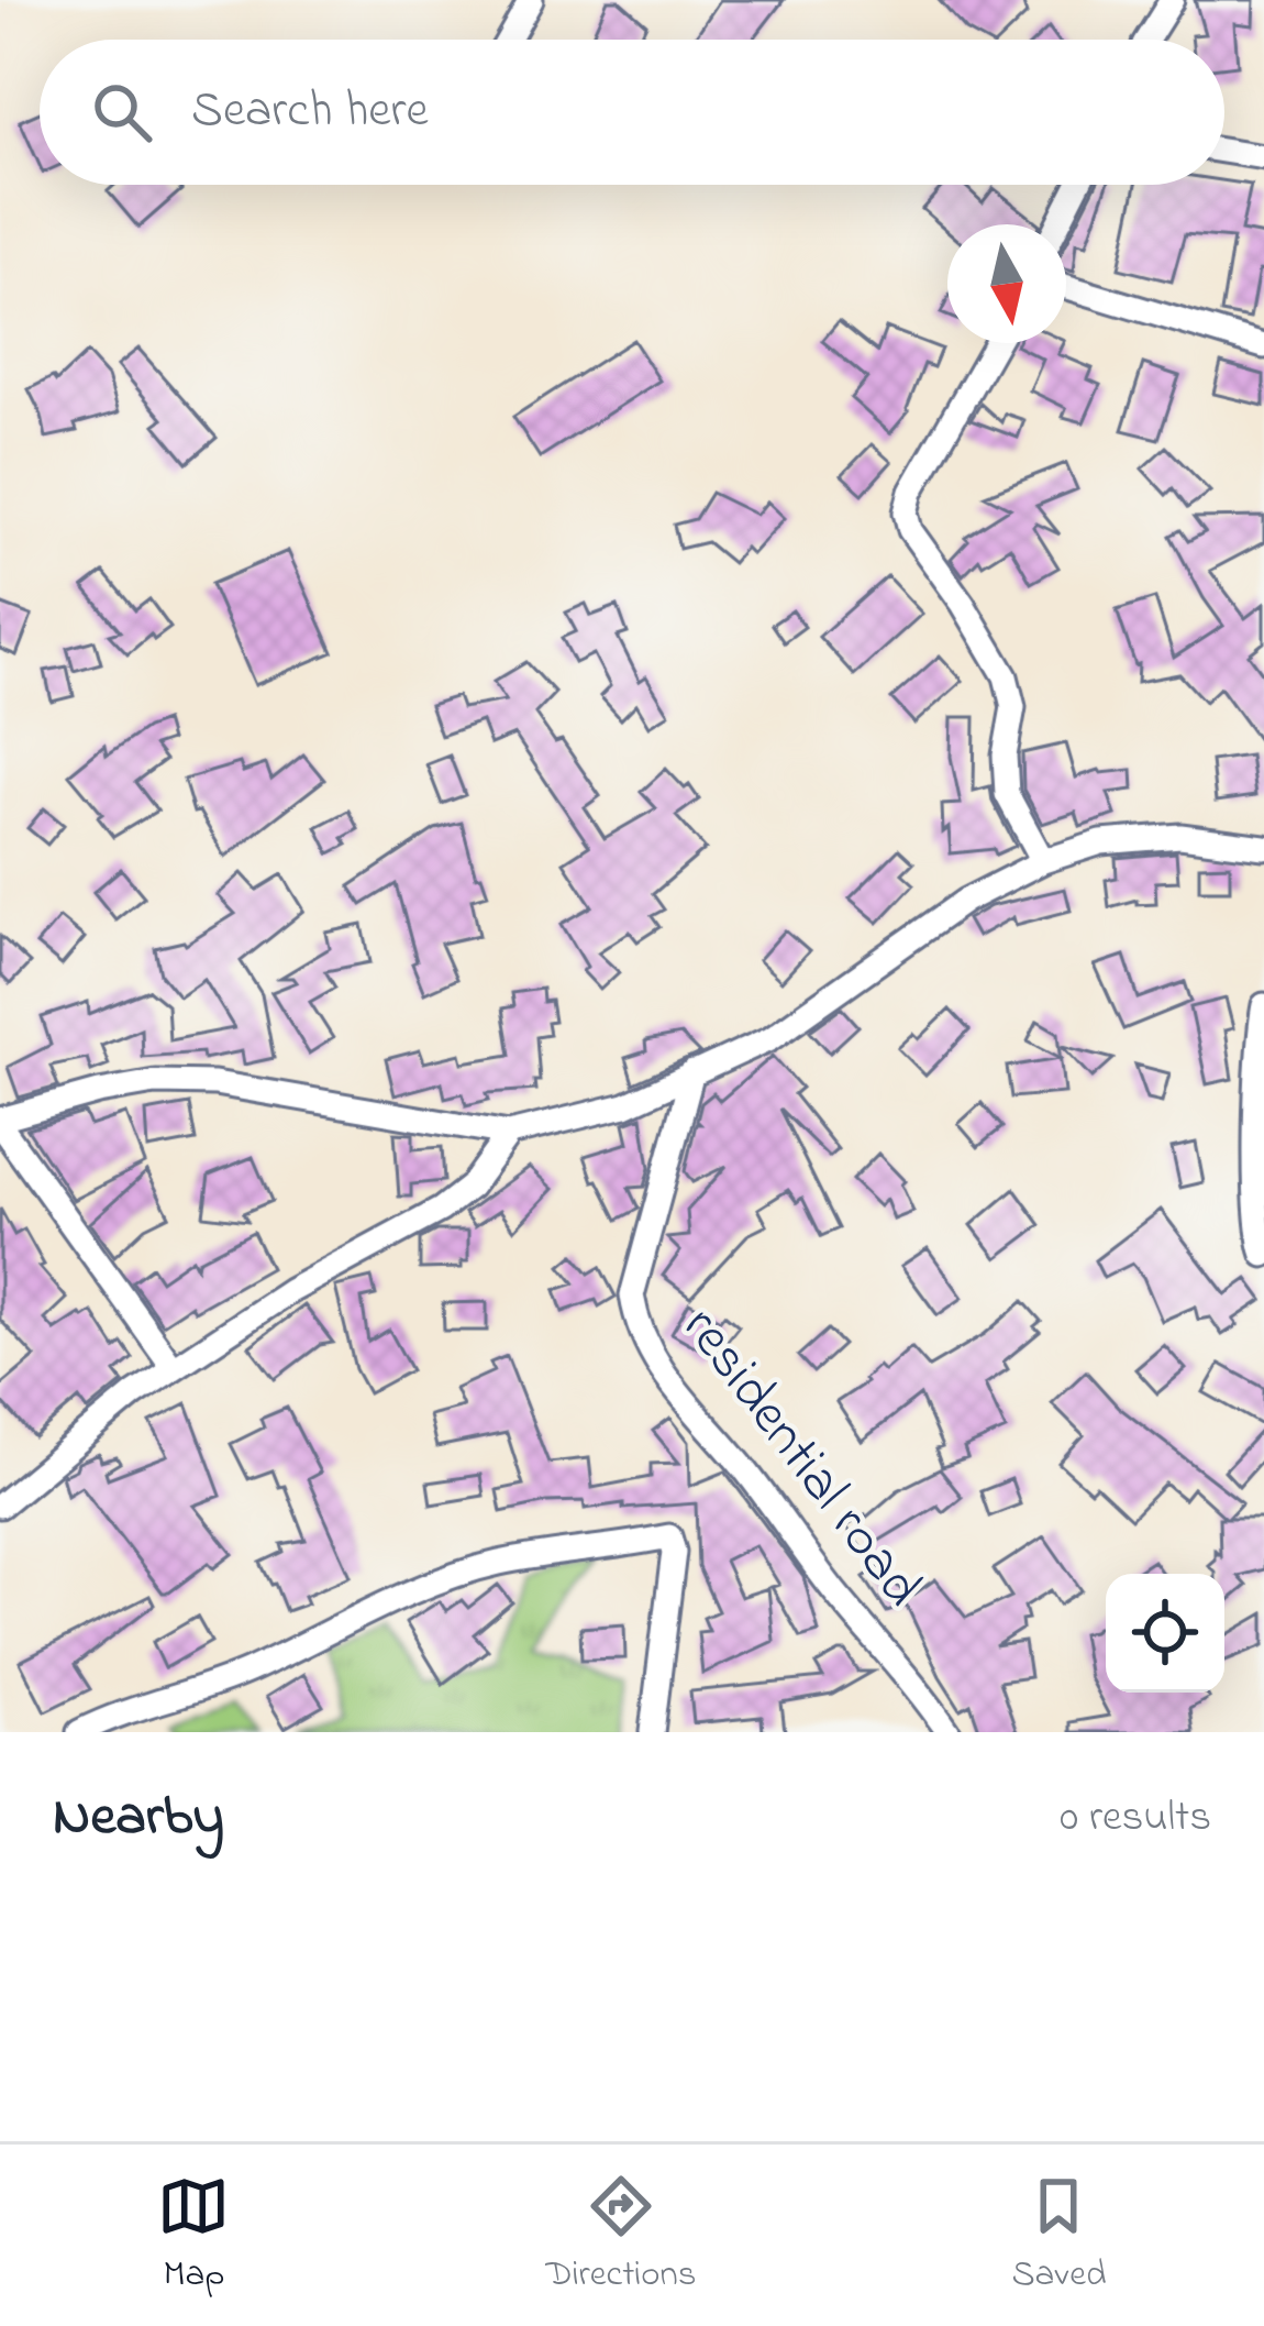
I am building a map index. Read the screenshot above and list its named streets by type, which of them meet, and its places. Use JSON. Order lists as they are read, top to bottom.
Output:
{
  "streets": {
    "street": ["residential road"]
  },
  "north": "bottom",
  "page": {
    "search": "Search here",
    "heading": ["Nearby", "0 results"],
    "nav": ["Map", "Directions", "Saved"]
  }
}
